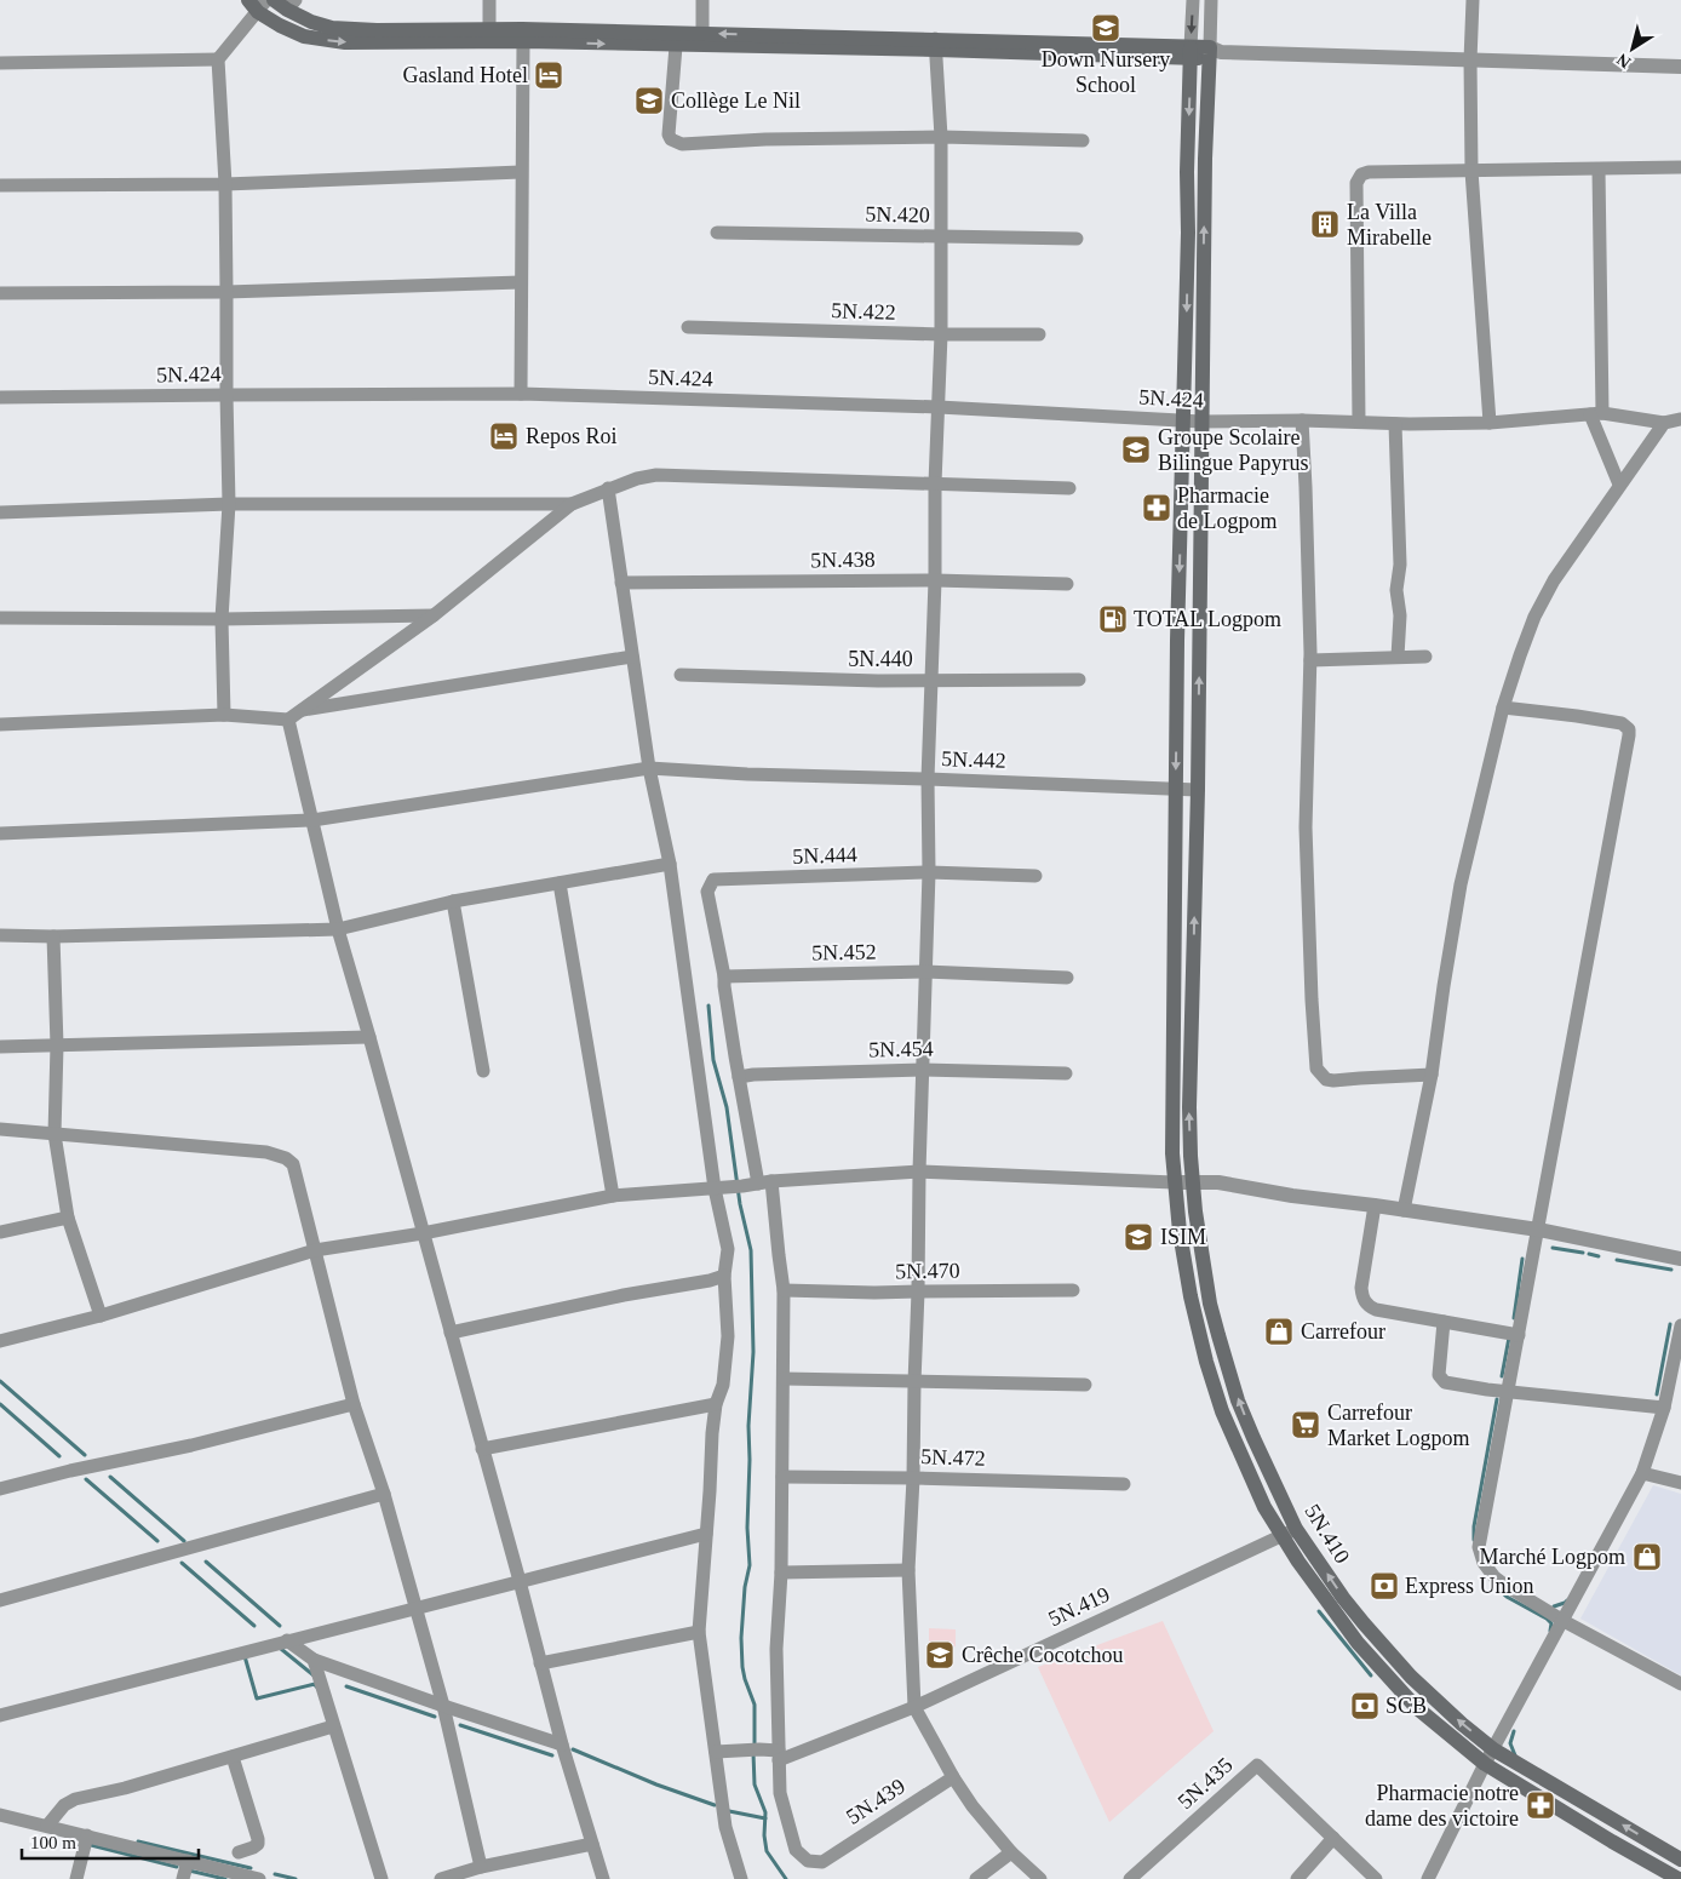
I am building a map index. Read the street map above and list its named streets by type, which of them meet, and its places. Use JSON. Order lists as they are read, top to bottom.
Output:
{
  "streets": {
    "main road": ["5N.410"],
    "street": [
      "5N.420",
      "5N.422",
      "5N.424",
      "5N.438",
      "5N.440",
      "5N.442",
      "5N.444",
      "5N.452",
      "5N.454",
      "5N.470",
      "5N.472",
      "5N.419",
      "5N.435",
      "5N.439"
    ]
  },
  "crossings": [
    ["5N.424", "5N.410"],
    ["5N.442", "5N.410"],
    ["5N.444", "5N.452"],
    ["5N.410", "5N.419"],
    ["5N.419", "5N.439"]
  ],
  "places": {
    "school or university": [
      "Down Nursery School",
      "Collège Le Nil",
      "Groupe Scolaire Bilingue Papyrus",
      "ISIM",
      "Crêche Cocotchou"
    ],
    "hotel": ["Gasland Hotel", "Repos Roi"],
    "building": ["La Villa Mirabelle"],
    "pharmacy": ["Pharmacie de Logpom", "Pharmacie notre dame des victoire"],
    "fuel station": ["TOTAL Logpom"],
    "shop": ["Carrefour", "Marché Logpom"],
    "supermarket": ["Carrefour Market Logpom"],
    "bank": ["Express Union", "SCB"]
  },
  "scale_bar": "100 m",
  "north": "bottom left"
}
